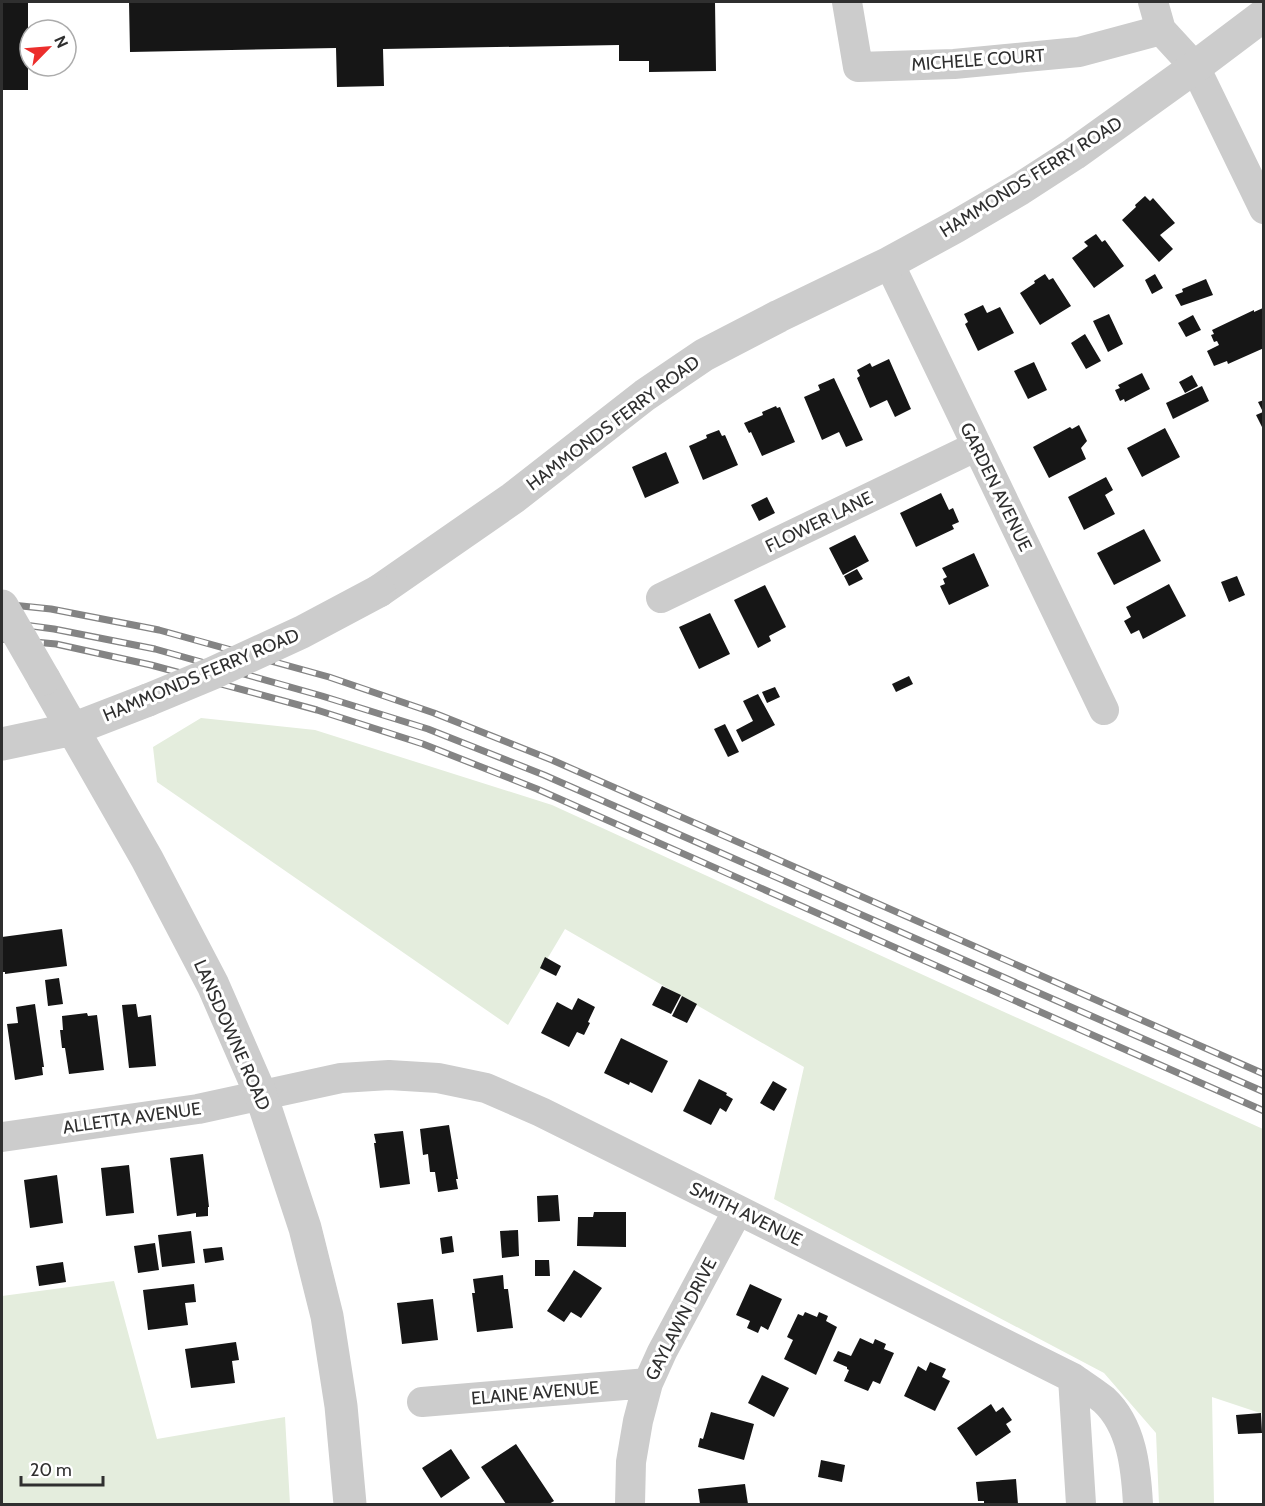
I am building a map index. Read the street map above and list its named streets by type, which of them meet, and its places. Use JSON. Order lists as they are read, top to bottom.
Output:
{
  "streets": {
    "street": [
      "MICHELE COURT",
      "HAMMONDS FERRY ROAD",
      "GARDEN AVENUE",
      "FLOWER LANE",
      "LANSDOWNE ROAD",
      "ALLETTA AVENUE",
      "SMITH AVENUE",
      "GAYLAWN DRIVE",
      "ELAINE AVENUE"
    ]
  },
  "crossings": [
    ["HAMMONDS FERRY ROAD", "GARDEN AVENUE"],
    ["HAMMONDS FERRY ROAD", "LANSDOWNE ROAD"],
    ["GARDEN AVENUE", "FLOWER LANE"],
    ["LANSDOWNE ROAD", "ALLETTA AVENUE"],
    ["LANSDOWNE ROAD", "SMITH AVENUE"],
    ["ALLETTA AVENUE", "SMITH AVENUE"],
    ["SMITH AVENUE", "GAYLAWN DRIVE"],
    ["GAYLAWN DRIVE", "ELAINE AVENUE"]
  ],
  "scale_bar": "20 m",
  "north": "top right"
}
